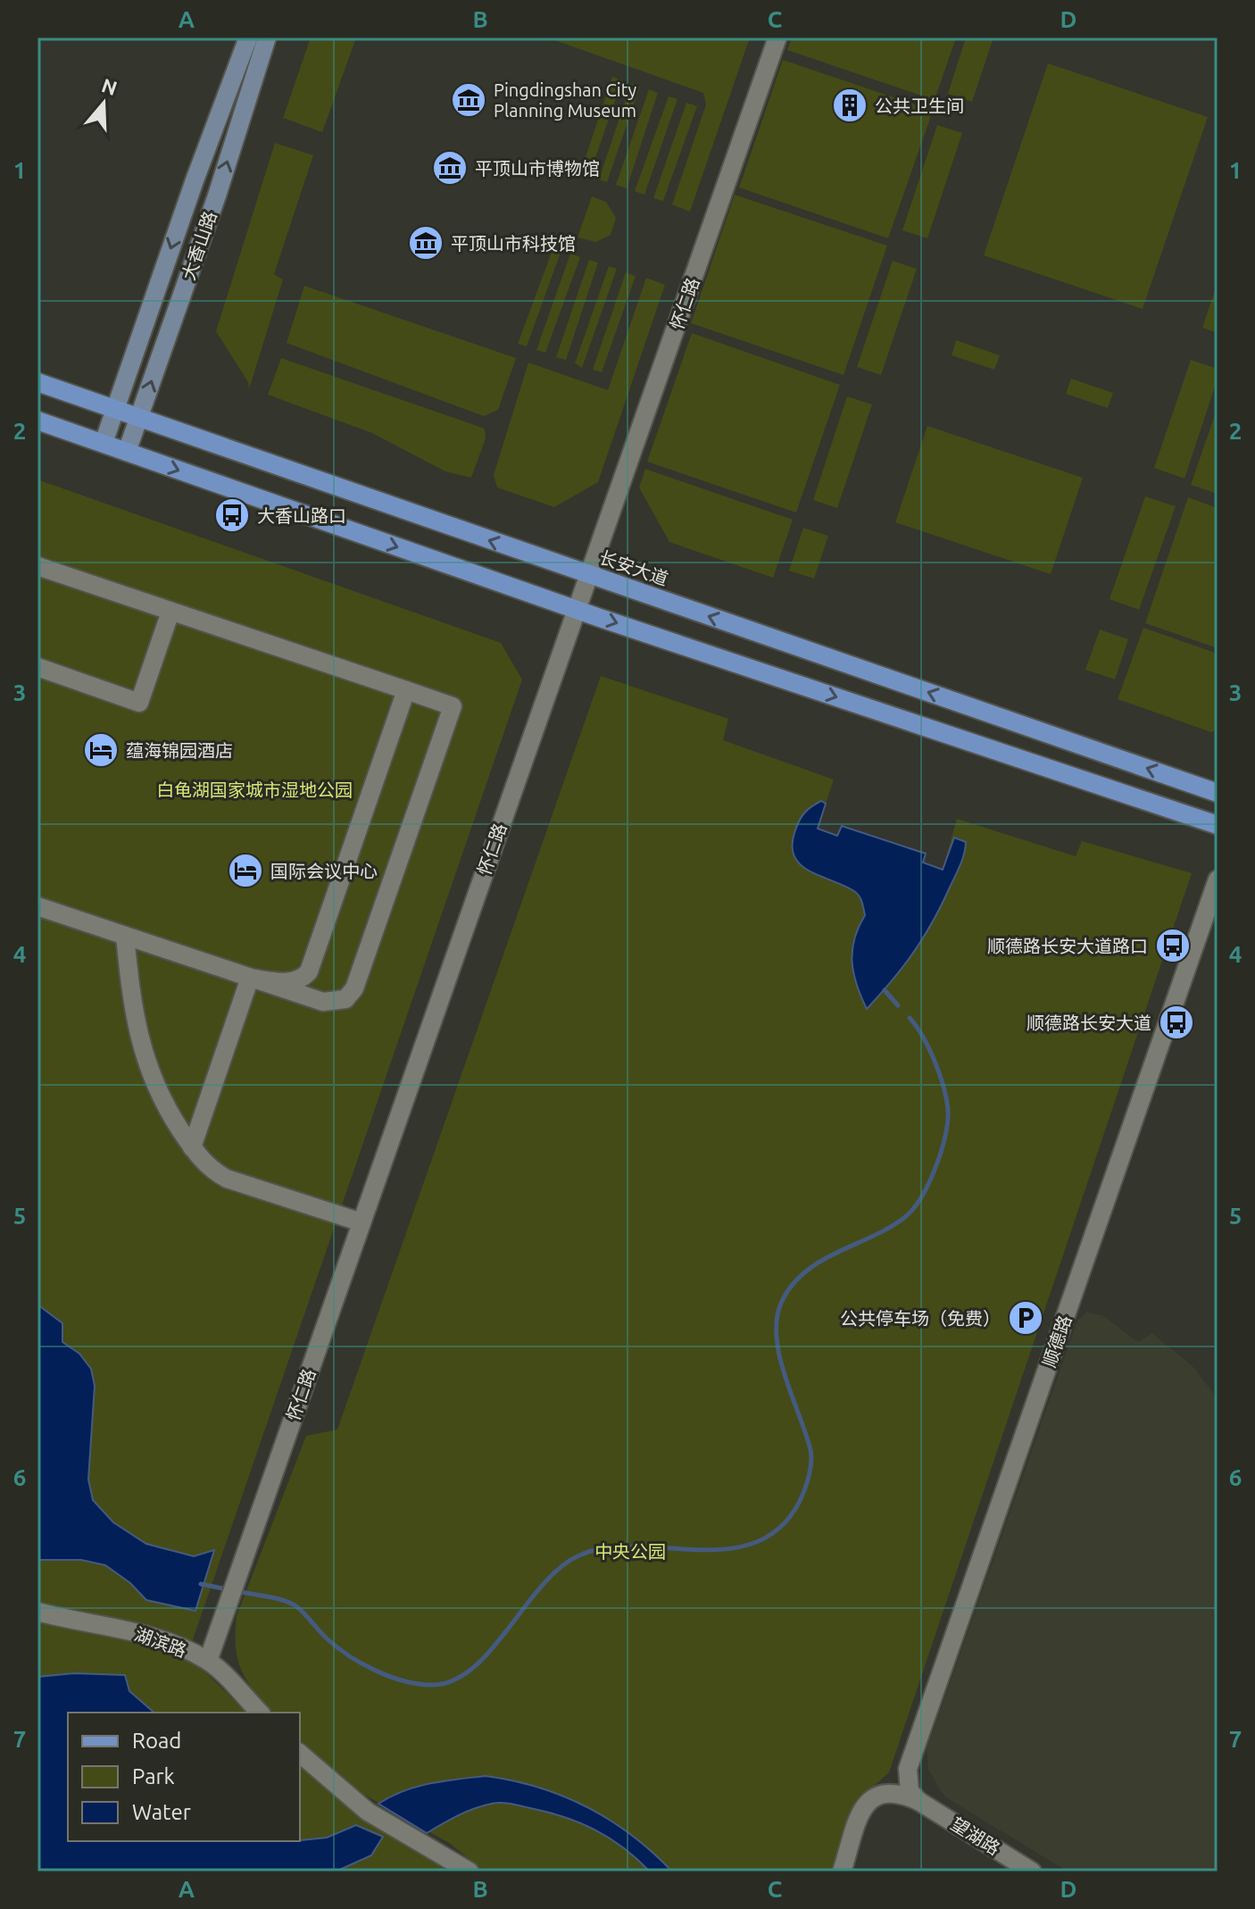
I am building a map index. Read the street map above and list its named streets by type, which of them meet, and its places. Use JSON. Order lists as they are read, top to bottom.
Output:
{
  "streets": {
    "main road": ["大香山路", "长安大道"],
    "street": [
      "怀仁路",
      "顺德路",
      "湖滨路",
      "望湖路"
    ]
  },
  "crossings": [
    ["大香山路", "长安大道"],
    ["怀仁路", "长安大道"],
    ["怀仁路", "湖滨路"],
    ["顺德路", "望湖路"]
  ],
  "parks": ["白龟湖国家城市湿地公园", "中央公园"],
  "places": {
    "museum": ["Pingdingshan City Planning Museum", "平顶山市博物馆", "平顶山市科技馆"],
    "building": ["公共卫生间"],
    "bus stop": ["大香山路口", "顺德路长安大道路口", "顺德路长安大道"],
    "hotel": ["蕴海锦园酒店", "国际会议中心"],
    "parking": ["公共停车场（免费）"]
  },
  "legend": ["Road", "Park", "Water"],
  "north": "top",
  "grid": {
    "columns": [
      "A",
      "B",
      "C",
      "D"
    ],
    "rows": [
      "1",
      "2",
      "3",
      "4",
      "5",
      "6",
      "7"
    ]
  }
}
